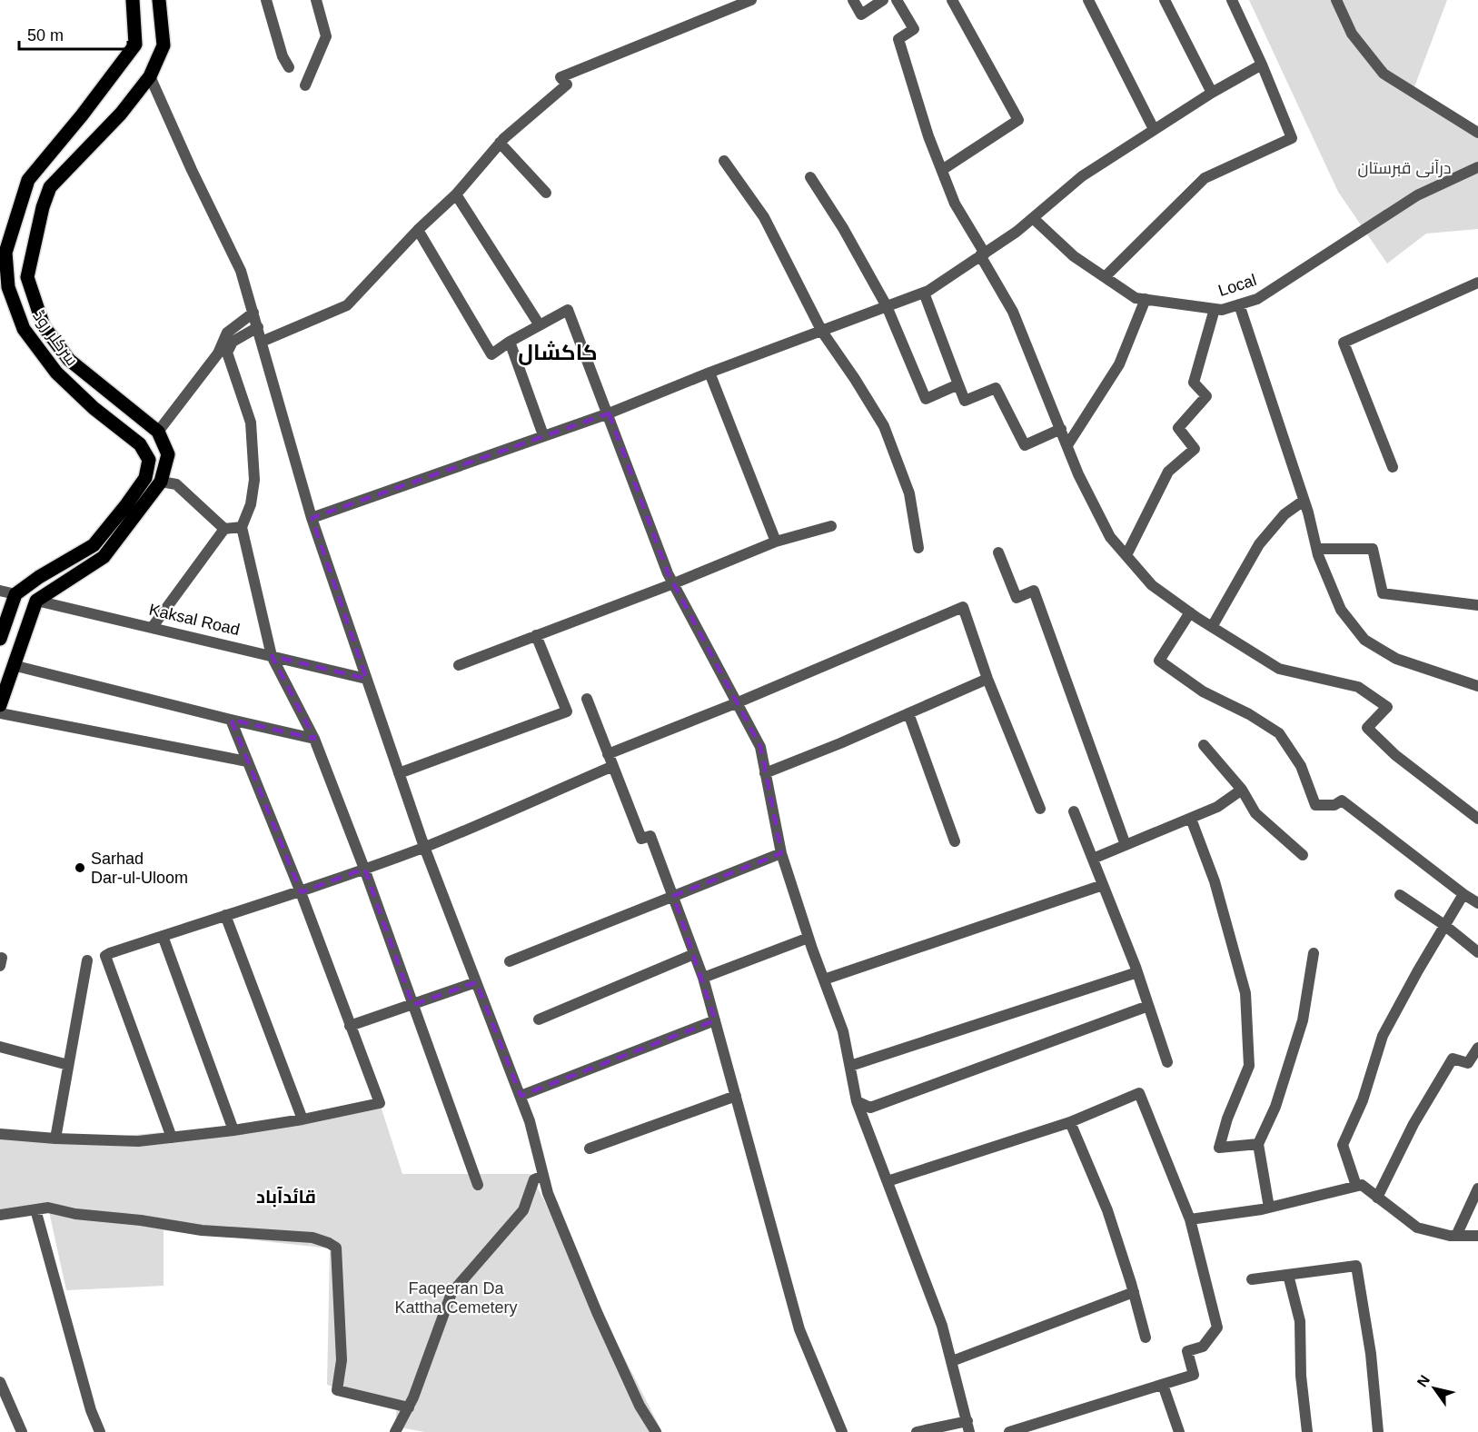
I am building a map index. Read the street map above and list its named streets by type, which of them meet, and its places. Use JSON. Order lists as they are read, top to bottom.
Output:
{
  "streets": {
    "main road": ["سرکلر روڈ", "Kaksal Road"],
    "street": ["Local"]
  },
  "districts": ["کاکشال", "قائدآباد"],
  "parks": ["درآنی قبرستان", "Faqeeran Da Kattha Cemetery"],
  "places": ["Sarhad Dar-ul-Uloom"],
  "scale_bar": "50 m",
  "north": "top left"
}
